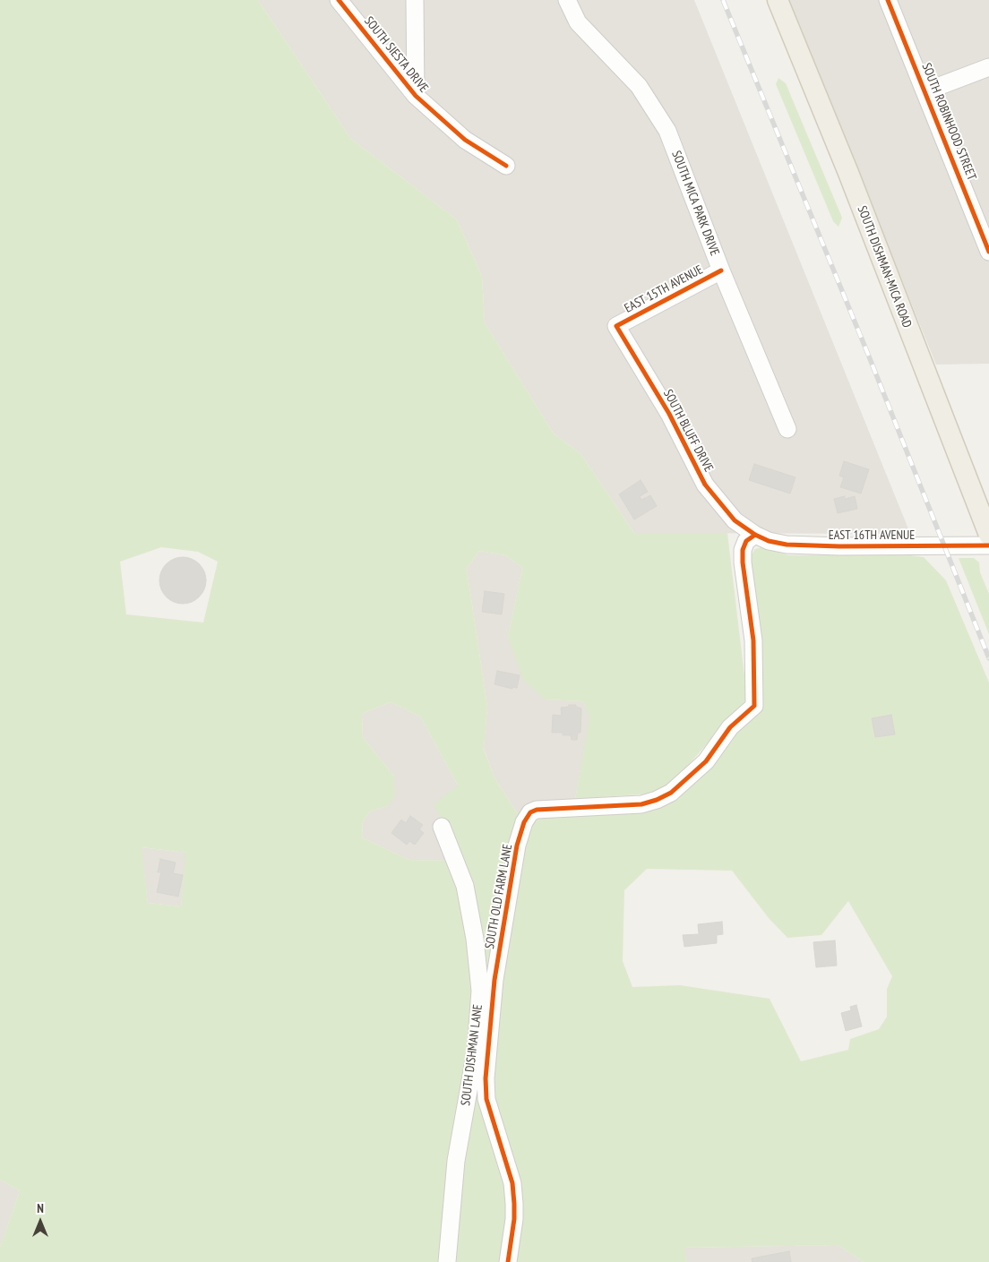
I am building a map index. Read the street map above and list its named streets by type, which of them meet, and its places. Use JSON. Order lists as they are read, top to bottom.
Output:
{
  "streets": {
    "main road": ["SOUTH DISHMAN-MICA ROAD"],
    "street": [
      "SOUTH SIESTA DRIVE",
      "SOUTH ROBINHOOD STREET",
      "SOUTH MICA PARK DRIVE",
      "EAST 15TH AVENUE",
      "SOUTH BLUFF DRIVE",
      "EAST 16TH AVENUE",
      "SOUTH OLD FARM LANE",
      "SOUTH DISHMAN LANE"
    ]
  },
  "crossings": [
    ["SOUTH MICA PARK DRIVE", "EAST 15TH AVENUE"],
    ["EAST 15TH AVENUE", "SOUTH BLUFF DRIVE"],
    ["SOUTH BLUFF DRIVE", "EAST 16TH AVENUE"],
    ["SOUTH BLUFF DRIVE", "SOUTH OLD FARM LANE"],
    ["EAST 16TH AVENUE", "SOUTH OLD FARM LANE"]
  ],
  "north": "top"
}
